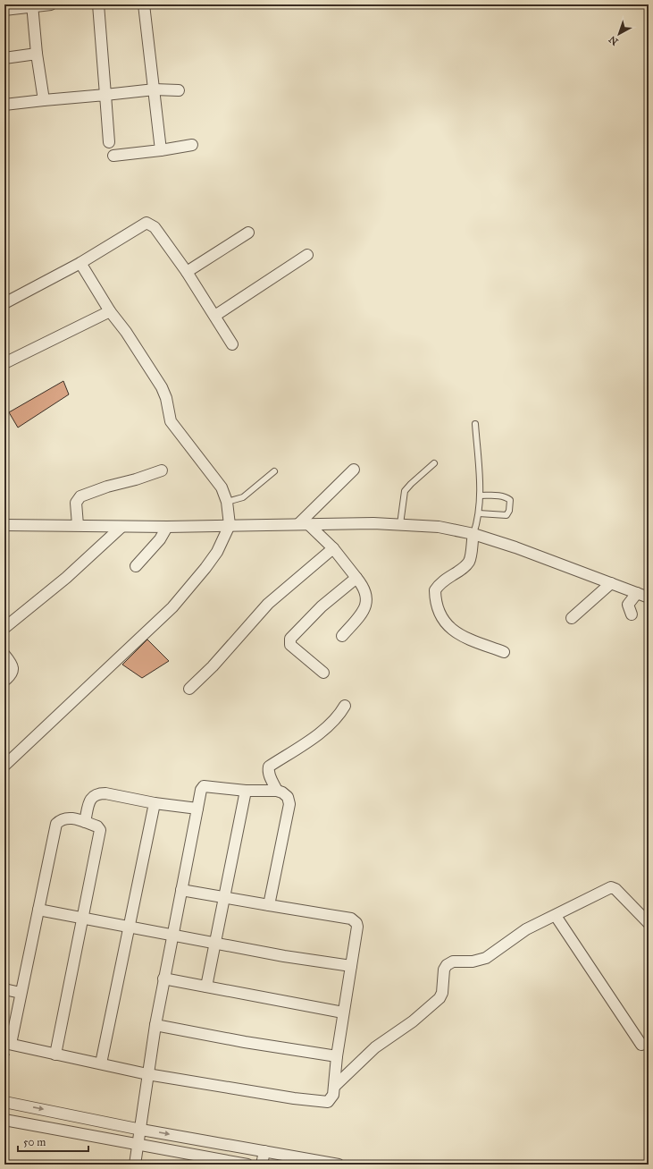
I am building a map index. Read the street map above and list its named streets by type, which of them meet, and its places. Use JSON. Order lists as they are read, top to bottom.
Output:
{
  "scale_bar": "50 m",
  "north": "bottom left"
}
